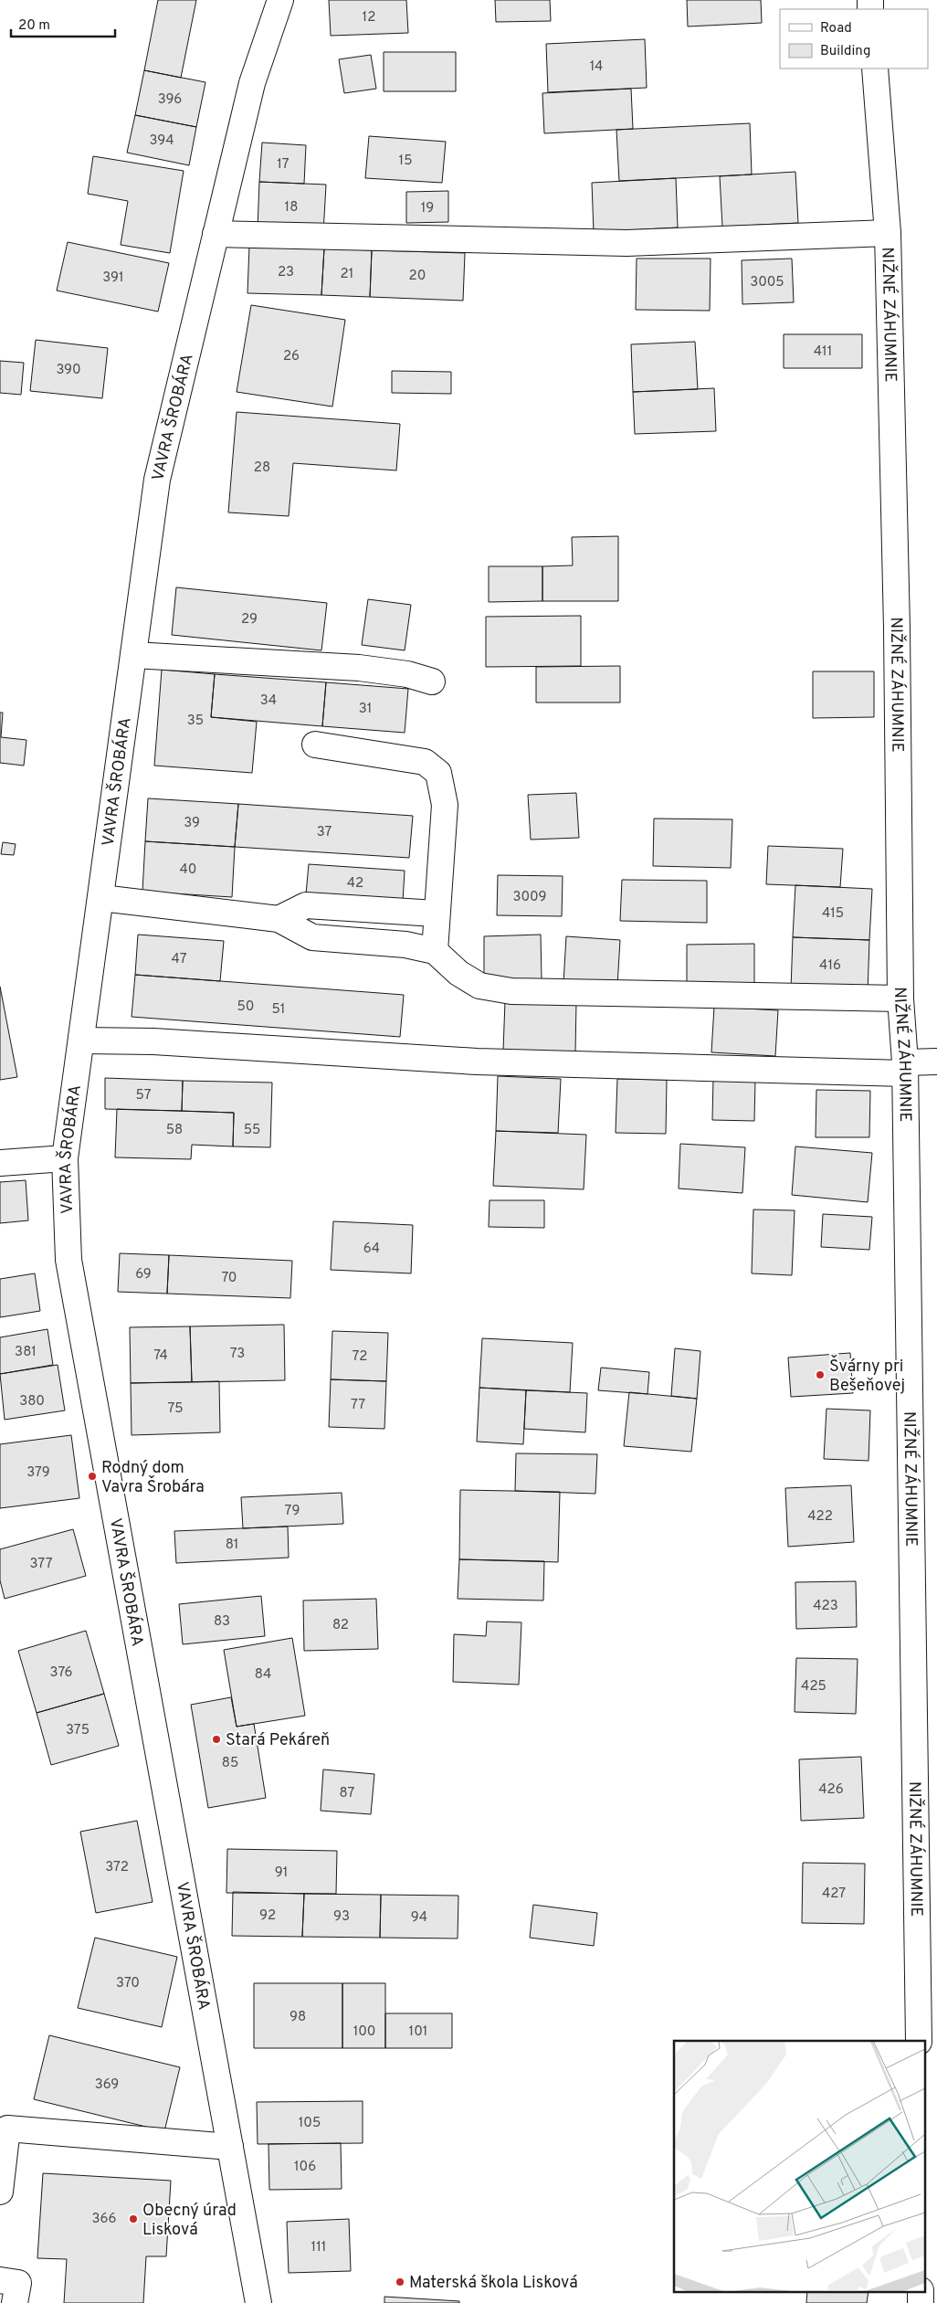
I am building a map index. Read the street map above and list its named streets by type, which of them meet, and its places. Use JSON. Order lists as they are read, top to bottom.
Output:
{
  "streets": {
    "street": ["NIŽNÉ ZÁHUMNIE", "VAVRA ŠROBÁRA"]
  },
  "places": [
    "Švárny pri Bešeňovej",
    "Rodný dom Vavra Šrobára",
    "Stará Pekáreň",
    "Obecný úrad Lisková",
    "Materská škola Lisková"
  ],
  "house_numbers": [
    "12",
    "14",
    "396",
    "394",
    "15",
    "17",
    "18",
    "19",
    "23",
    "21",
    "20",
    "391",
    "3005",
    "411",
    "26",
    "390",
    "28",
    "29",
    "34",
    "31",
    "35",
    "39",
    "37",
    "40",
    "42",
    "3009",
    "415",
    "47",
    "416",
    "50",
    "51",
    "57",
    "58",
    "55",
    "64",
    "69",
    "70",
    "381",
    "73",
    "74",
    "72",
    "380",
    "77",
    "75",
    "379",
    "79",
    "422",
    "81",
    "377",
    "423",
    "83",
    "82",
    "376",
    "84",
    "425",
    "375",
    "85",
    "426",
    "87",
    "372",
    "91",
    "427",
    "92",
    "93",
    "94",
    "370",
    "98",
    "100",
    "101",
    "369",
    "105",
    "106",
    "366",
    "111"
  ],
  "legend": ["Road", "Building"],
  "scale_bar": "20 m"
}
